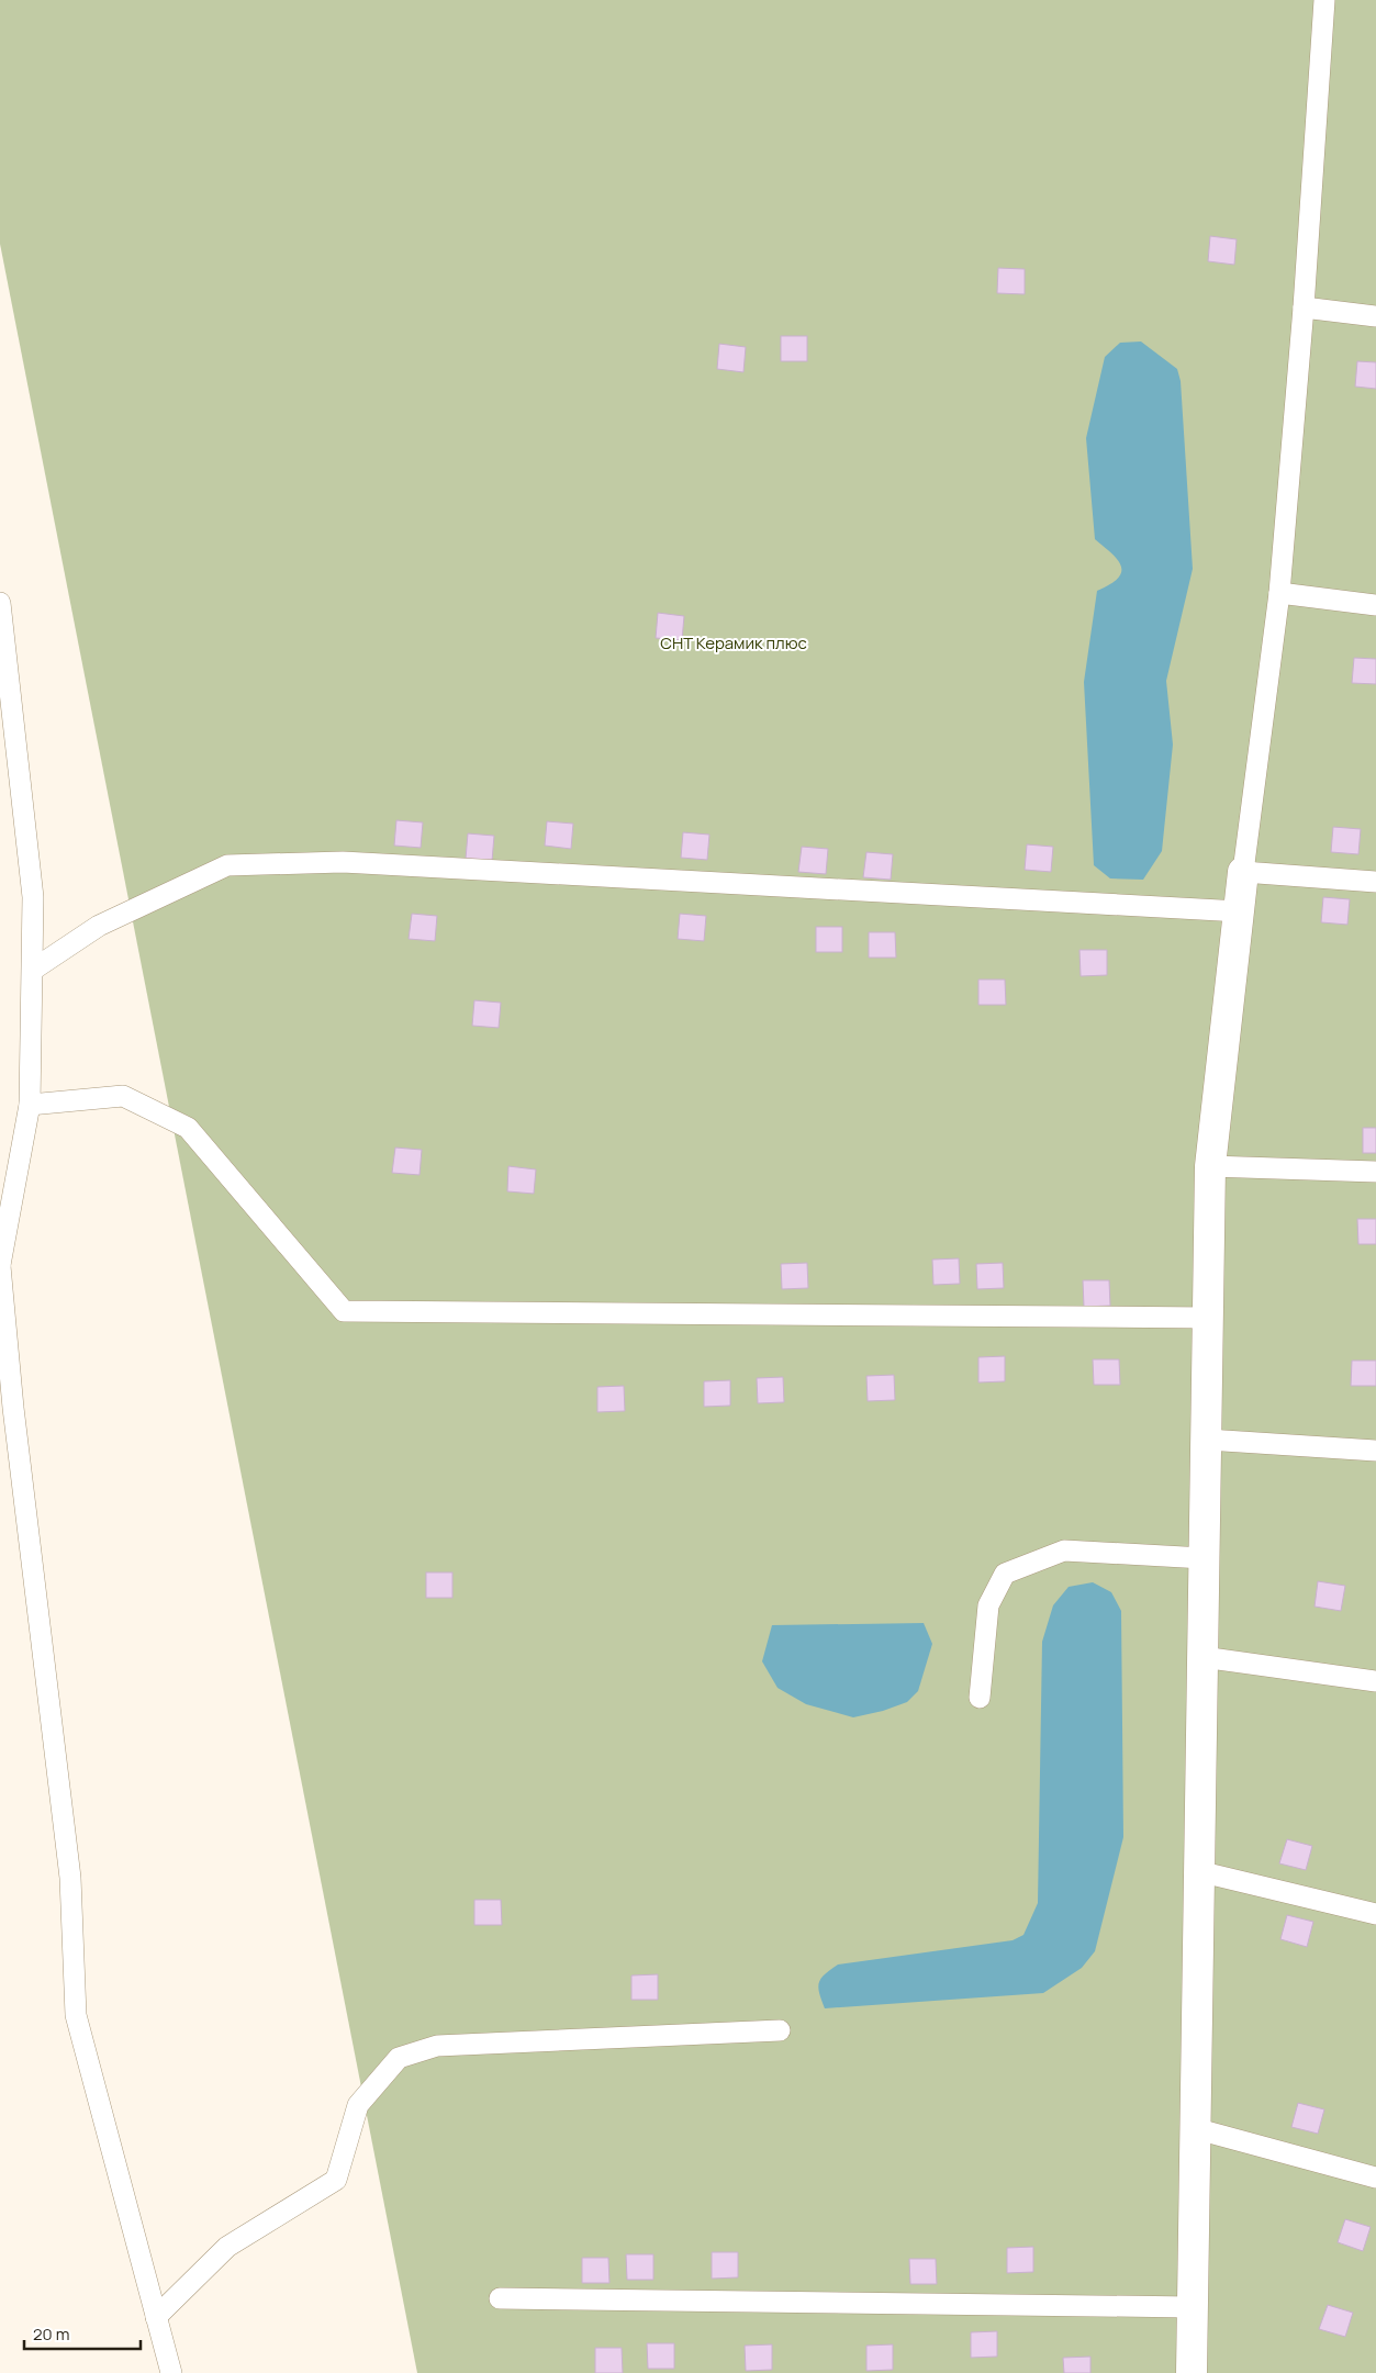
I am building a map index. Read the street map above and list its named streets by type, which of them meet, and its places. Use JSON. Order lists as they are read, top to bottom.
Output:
{
  "parks": ["СНТ Керамик плюс"],
  "scale_bar": "20 m"
}
